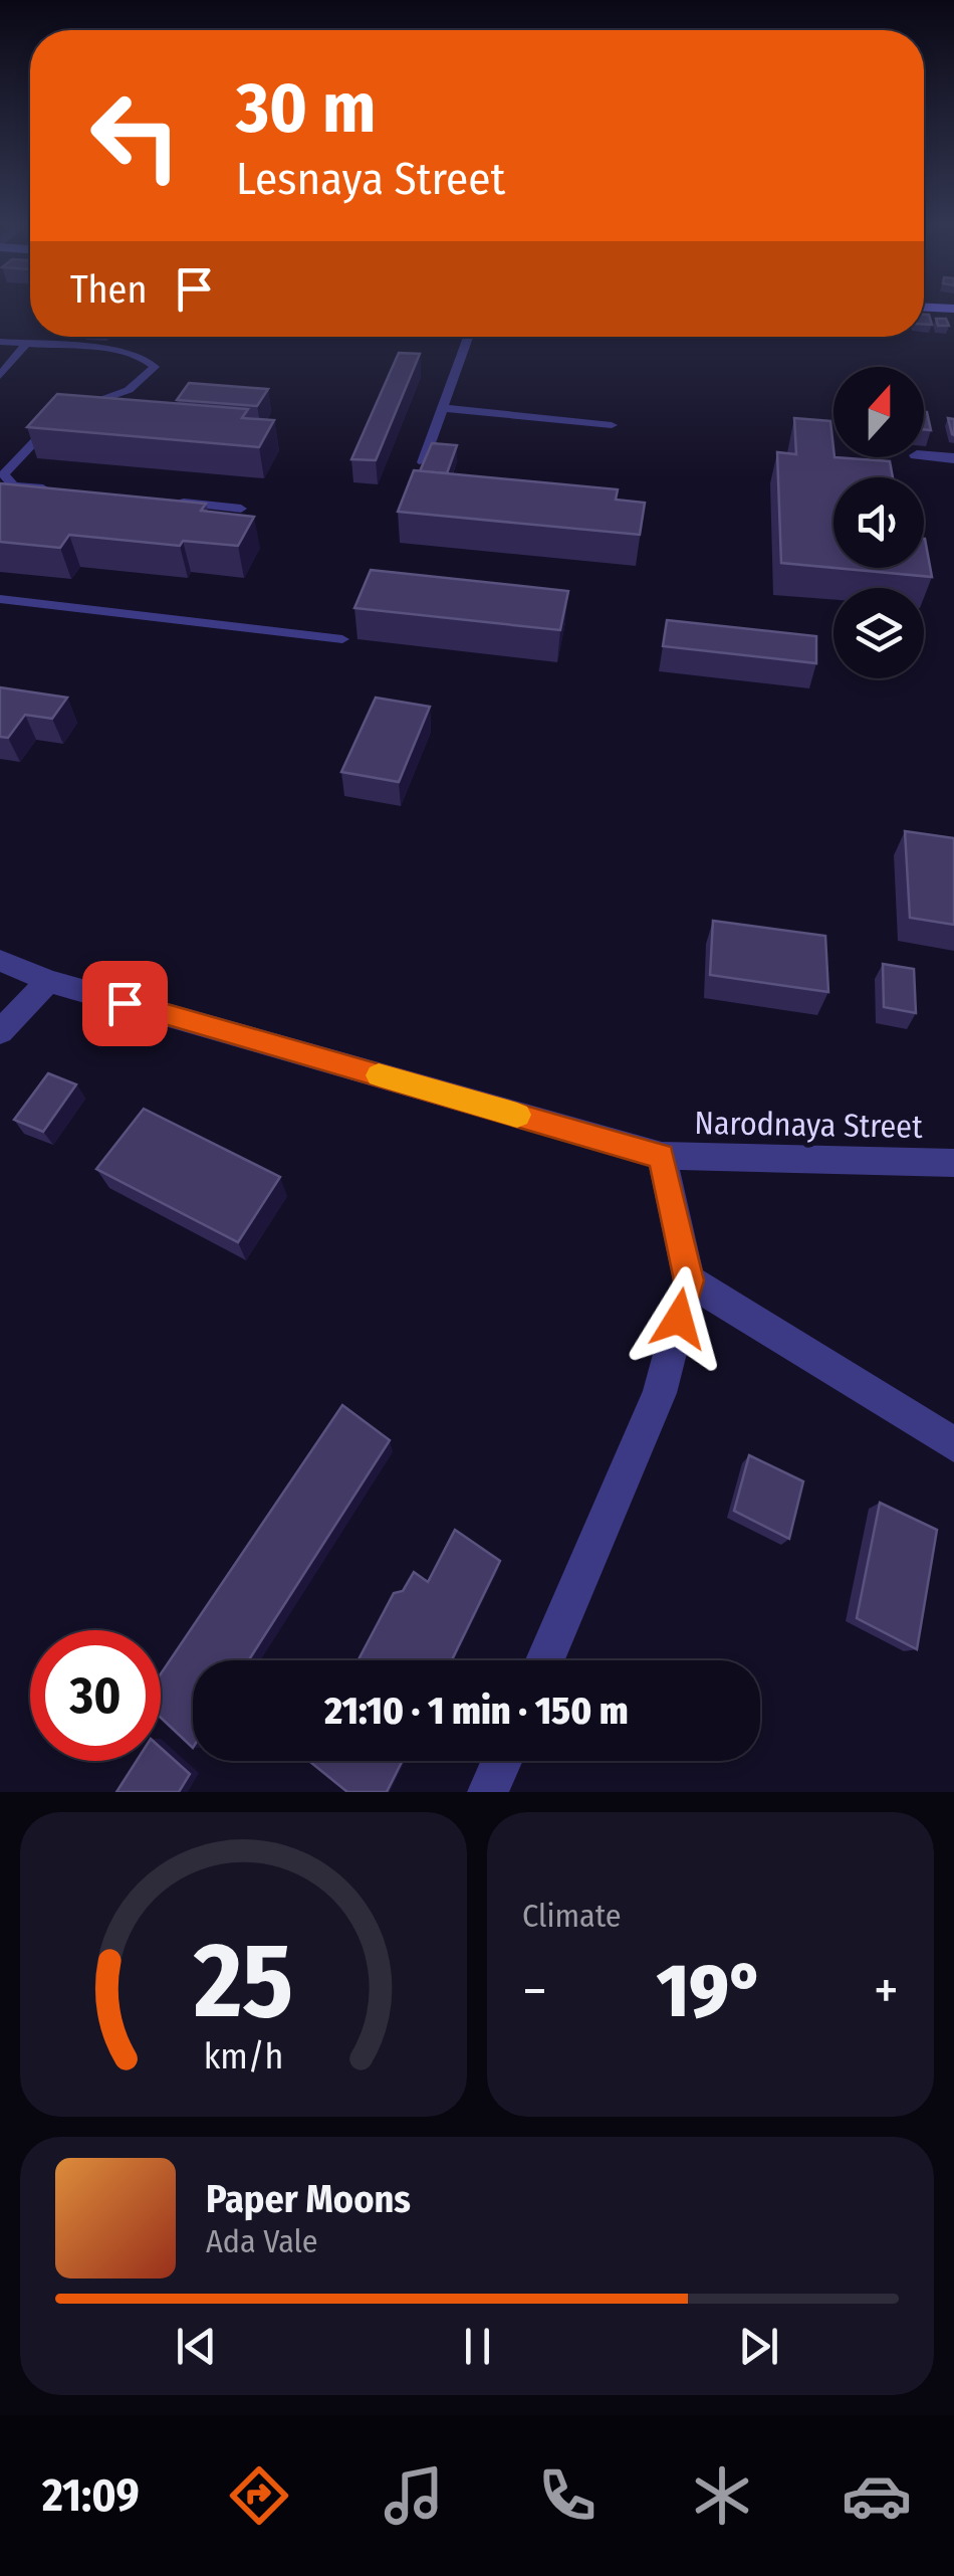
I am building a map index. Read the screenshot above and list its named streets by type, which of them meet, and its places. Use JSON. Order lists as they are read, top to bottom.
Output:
{
  "streets": {
    "street": ["Narodnaya Street"]
  },
  "north": "top",
  "page": {
    "turn": ["30 m", "Lesnaya Street"],
    "then": "Then",
    "limit": "30",
    "trip": "21:10 · 1 min · 150 m",
    "tile": "Climate",
    "heat": ["−", "19°", "+"],
    "song": ["Paper Moons", "Ada Vale"],
    "tabs": "21:09",
    "gauge": ["25", "km/h"]
  }
}
